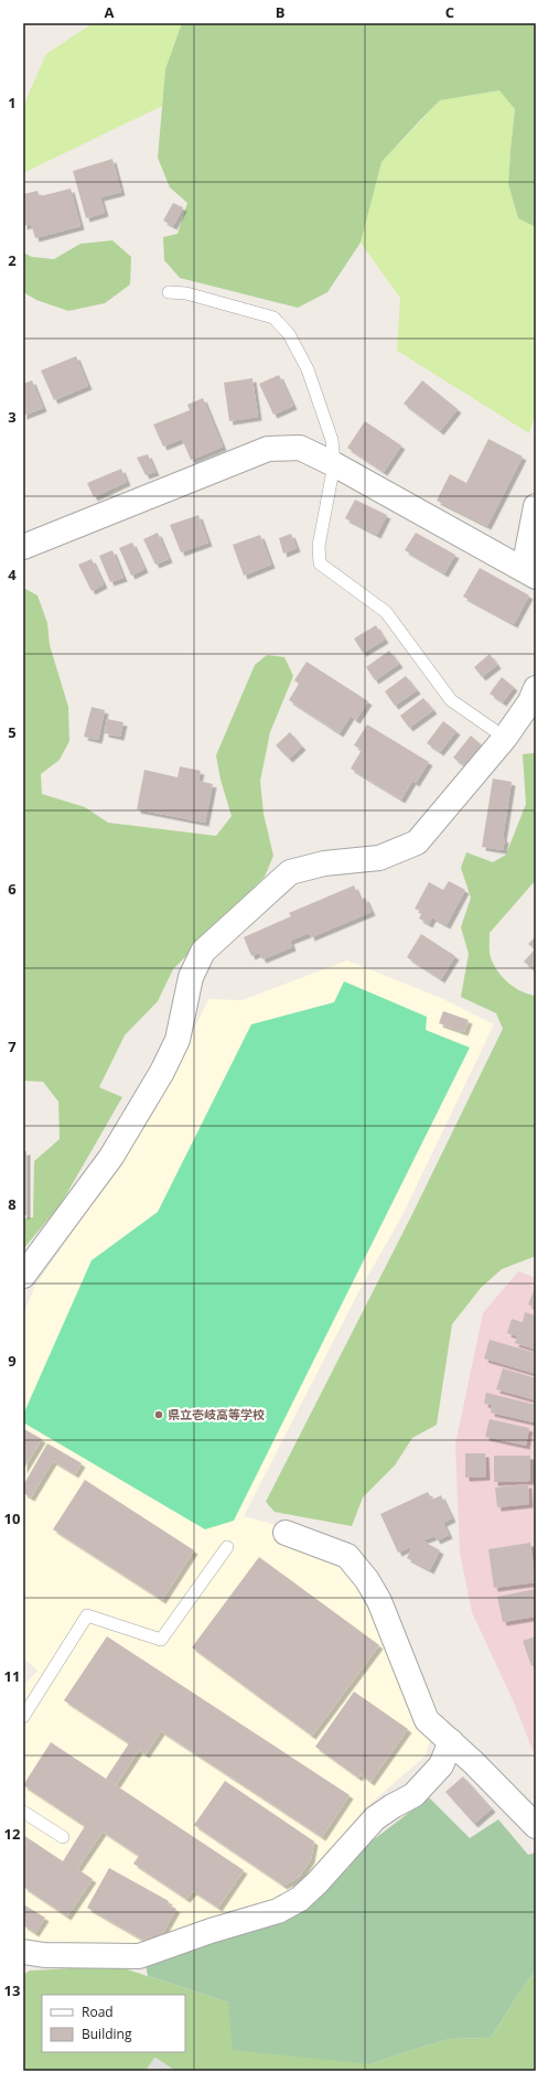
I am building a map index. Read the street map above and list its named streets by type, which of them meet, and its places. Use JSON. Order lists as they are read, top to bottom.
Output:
{
  "places": ["県立壱岐高等学校"],
  "legend": ["Road", "Building"],
  "grid": {
    "columns": ["A", "B", "C"],
    "rows": [
      "1",
      "2",
      "3",
      "4",
      "5",
      "6",
      "7",
      "8",
      "9",
      "10",
      "11",
      "12",
      "13"
    ]
  }
}
